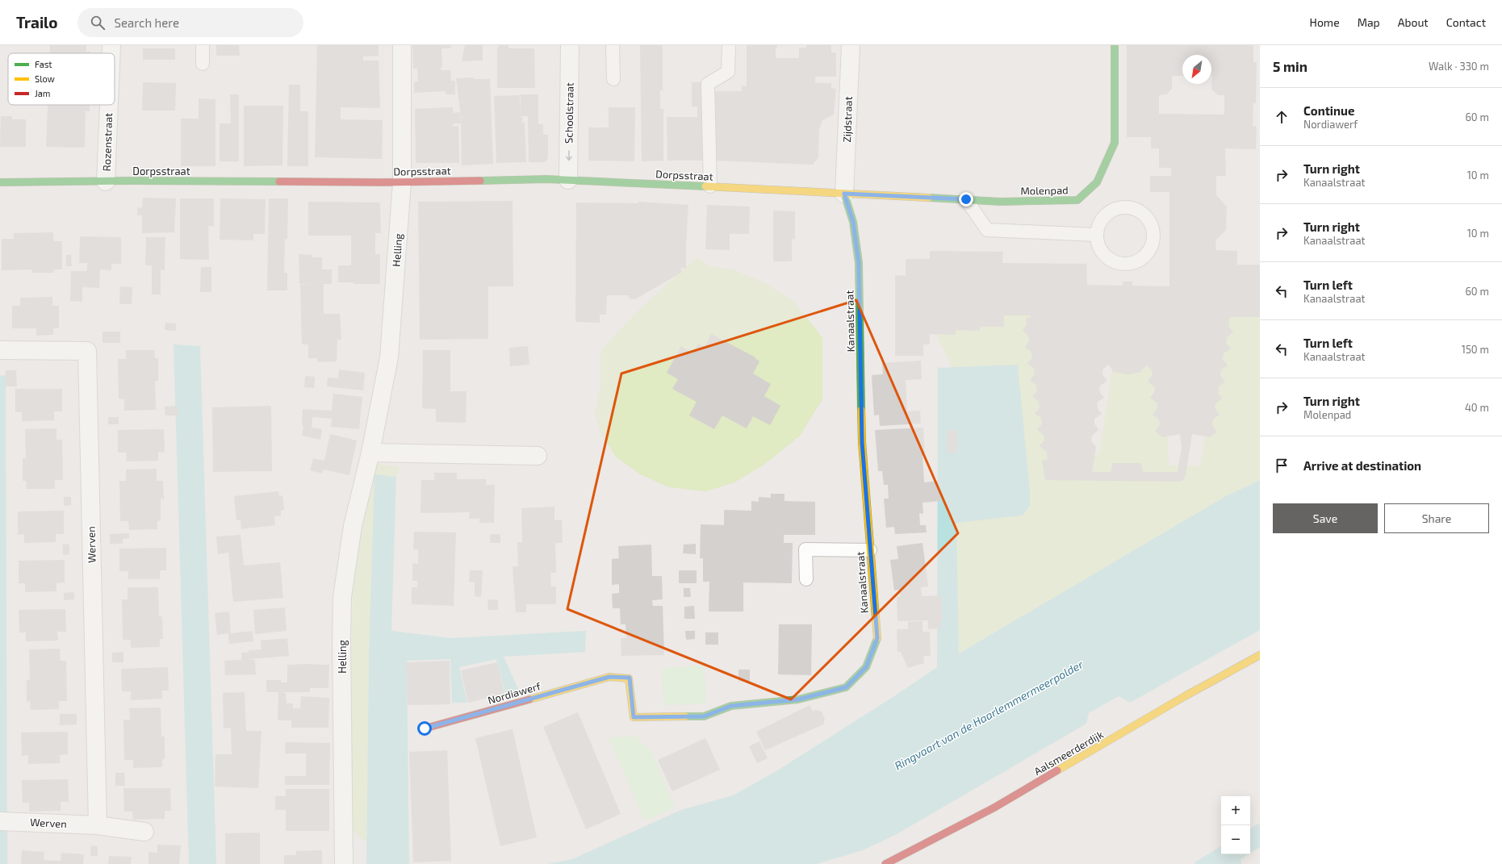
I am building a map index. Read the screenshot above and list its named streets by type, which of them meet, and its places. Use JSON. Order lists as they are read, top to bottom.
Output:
{
  "streets": {
    "street": [
      "Schoolstraat",
      "Zijdstraat",
      "Rozenstraat",
      "Dorpsstraat",
      "Molenpad",
      "Helling",
      "Kanaalstraat",
      "Werven",
      "Nordiawerf",
      "Aalsmeerderdijk"
    ]
  },
  "crossings": [
    ["Schoolstraat", "Dorpsstraat"],
    ["Zijdstraat", "Dorpsstraat"],
    ["Zijdstraat", "Molenpad"],
    ["Zijdstraat", "Kanaalstraat"],
    ["Rozenstraat", "Dorpsstraat"],
    ["Dorpsstraat", "Molenpad"],
    ["Dorpsstraat", "Helling"],
    ["Dorpsstraat", "Kanaalstraat"],
    ["Molenpad", "Kanaalstraat"],
    ["Kanaalstraat", "Nordiawerf"]
  ],
  "one_way": ["Schoolstraat"],
  "water": ["Ringvaart van de Haarlemmermeerpolder"],
  "legend": ["Fast", "Slow", "Jam"],
  "north": "bottom left",
  "page": {
    "header": "Trailo",
    "search": "Search here",
    "nav": [
      "Home",
      "Map",
      "About",
      "Contact"
    ],
    "heading": ["5 min", "Walk · 330 m"],
    "list": [
      ["Continue", "Nordiawerf", "60 m"],
      ["Turn right", "Kanaalstraat", "10 m"],
      ["Turn right", "Kanaalstraat", "10 m"],
      ["Turn left", "Kanaalstraat", "60 m"],
      ["Turn left", "Kanaalstraat", "150 m"],
      ["Turn right", "Molenpad", "40 m"],
      "Arrive at destination"
    ],
    "buttons": ["Save", "Share"],
    "map_buttons": ["+", "−"]
  }
}
